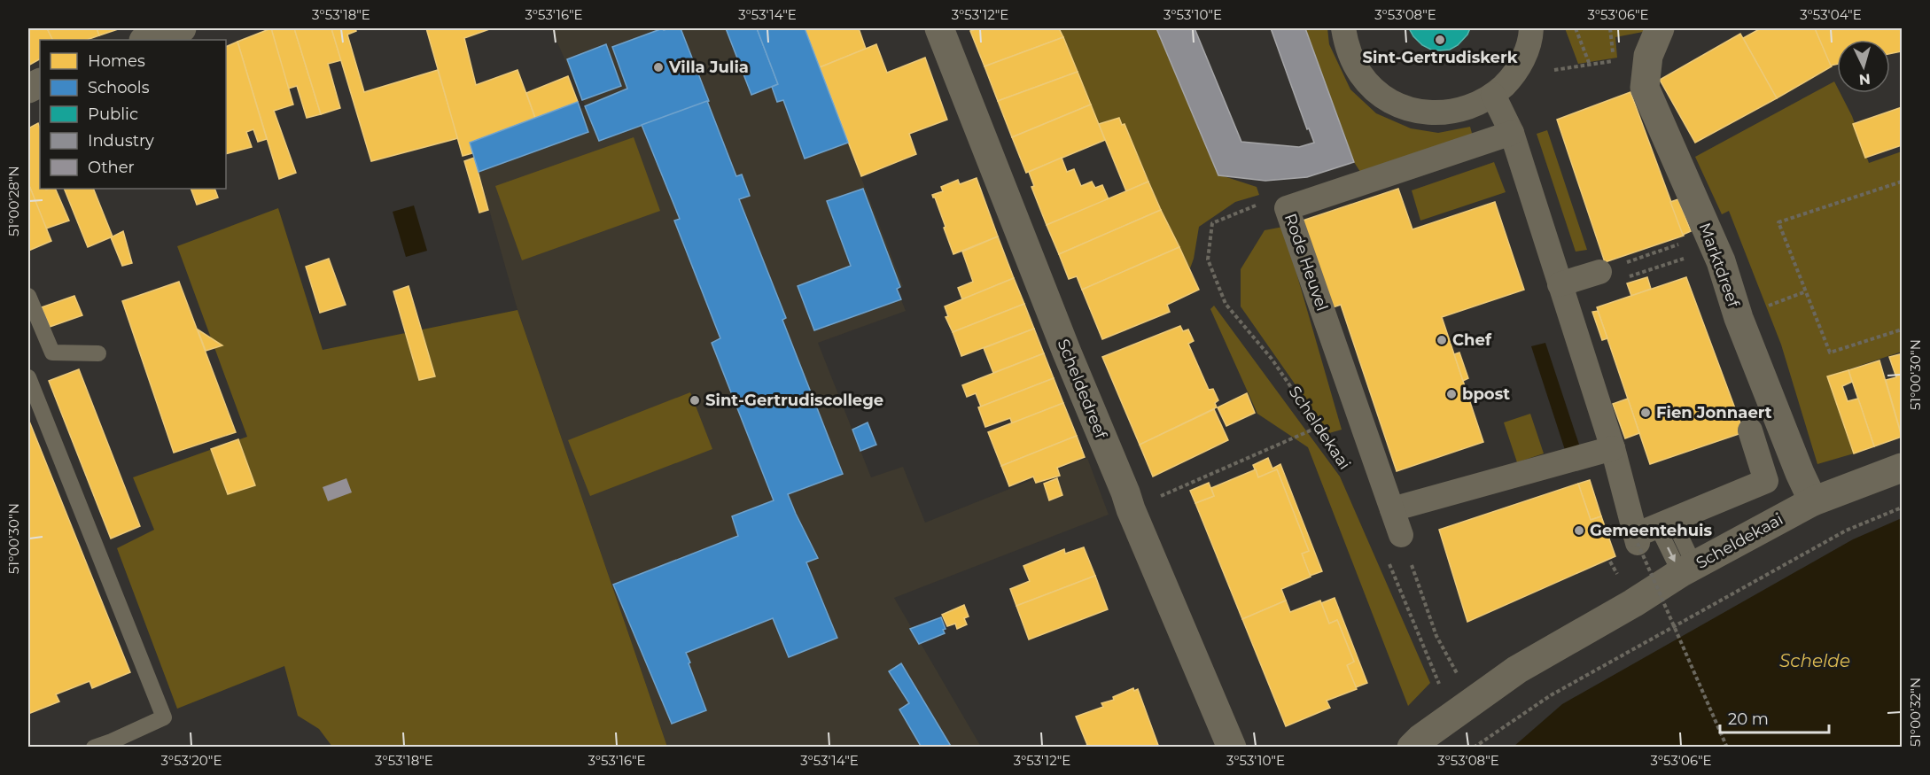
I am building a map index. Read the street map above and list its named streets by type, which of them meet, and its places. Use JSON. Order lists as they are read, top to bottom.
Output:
{
  "streets": {
    "street": [
      "Rode Heuvel",
      "Marktdreef",
      "Scheldedreef",
      "Scheldekaai"
    ]
  },
  "crossings": [
    ["Rode Heuvel", "Scheldekaai"],
    ["Marktdreef", "Scheldekaai"]
  ],
  "water": ["Schelde"],
  "places": [
    "Sint-Gertrudiskerk",
    "Villa Julia",
    "Chef",
    "bpost",
    "Sint-Gertrudiscollege",
    "Fien Jonnaert",
    "Gemeentehuis"
  ],
  "legend": [
    "Homes",
    "Schools",
    "Public",
    "Industry",
    "Other"
  ],
  "scale_bar": "20 m",
  "north": "bottom",
  "coordinates": [
    "3°53'18\"E",
    "3°53'16\"E",
    "3°53'14\"E",
    "3°53'12\"E",
    "3°53'10\"E",
    "3°53'08\"E",
    "3°53'06\"E",
    "3°53'04\"E",
    "51°00'28\"N",
    "51°00'30\"N",
    "51°00'32\"N",
    "3°53'20\"E"
  ]
}
